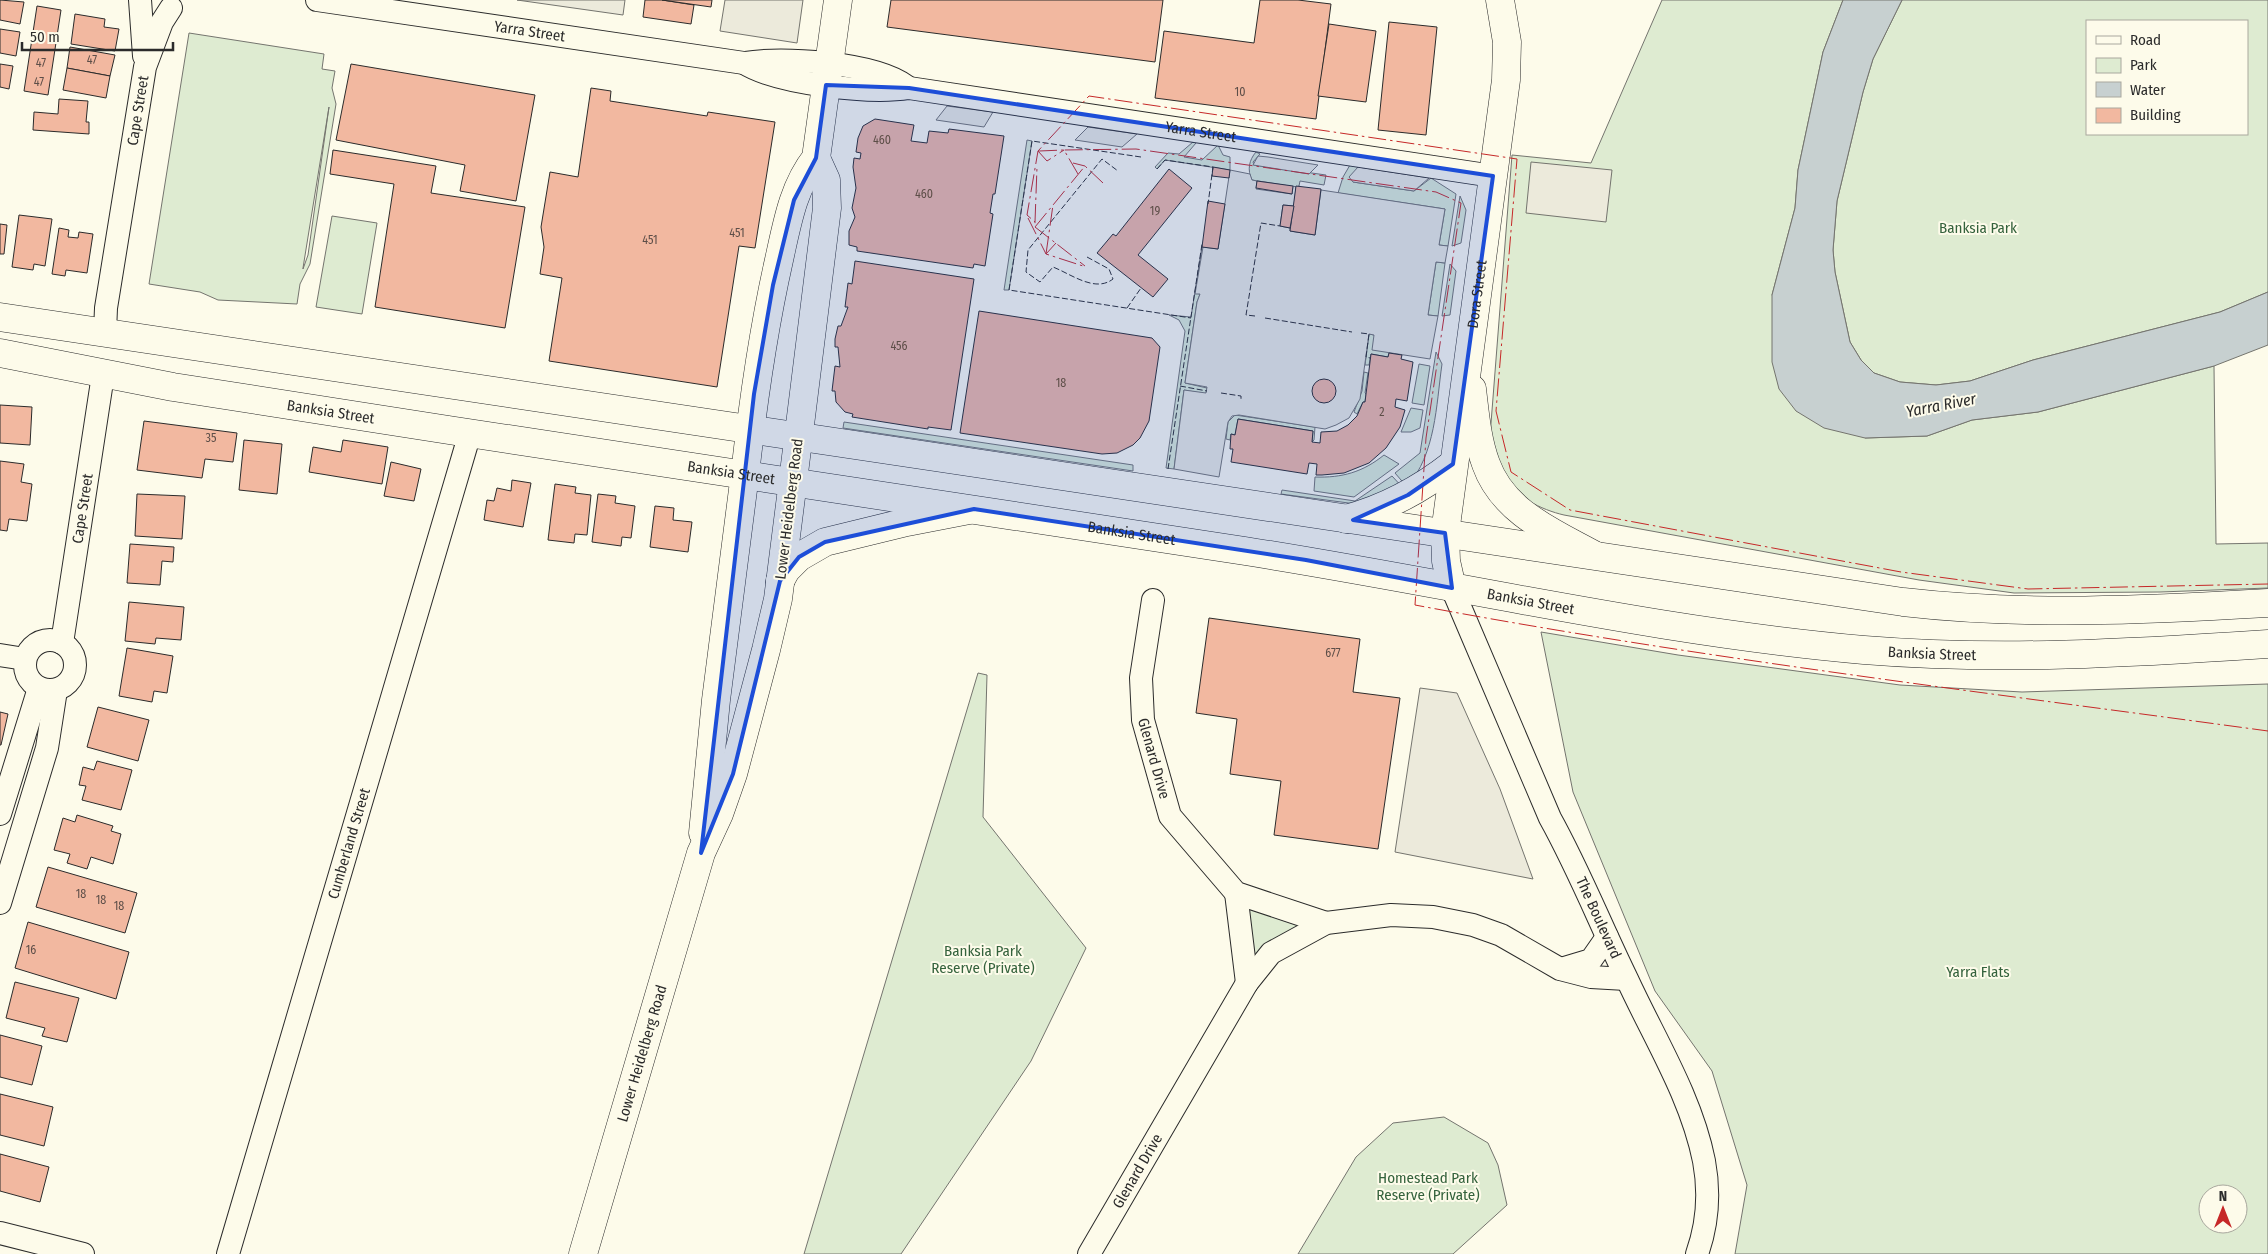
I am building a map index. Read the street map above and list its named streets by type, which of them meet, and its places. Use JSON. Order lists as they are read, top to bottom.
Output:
{
  "streets": {
    "main road": ["Dora Street", "Banksia Street", "Lower Heidelberg Road"],
    "street": [
      "Yarra Street",
      "Cape Street",
      "Glenard Drive",
      "Cumberland Street",
      "The Boulevard"
    ]
  },
  "crossings": [
    ["Yarra Street", "Dora Street"],
    ["Yarra Street", "Lower Heidelberg Road"],
    ["Cape Street", "Banksia Street"],
    ["Dora Street", "Banksia Street"],
    ["Dora Street", "The Boulevard"],
    ["Banksia Street", "Lower Heidelberg Road"],
    ["Banksia Street", "Cumberland Street"],
    ["Banksia Street", "The Boulevard"],
    ["Glenard Drive", "The Boulevard"]
  ],
  "water": ["Yarra River"],
  "parks": [
    "Banksia Park",
    "Banksia Park Reserve (Private)",
    "Yarra Flats",
    "Homestead Park Reserve (Private)"
  ],
  "house_numbers": [
    "47",
    "47",
    "47",
    "10",
    "460",
    "460",
    "19",
    "451",
    "451",
    "456",
    "18",
    "2",
    "35",
    "677",
    "18",
    "18",
    "18",
    "16"
  ],
  "legend": [
    "Road",
    "Park",
    "Water",
    "Building"
  ],
  "scale_bar": "50 m",
  "north": "top"
}
